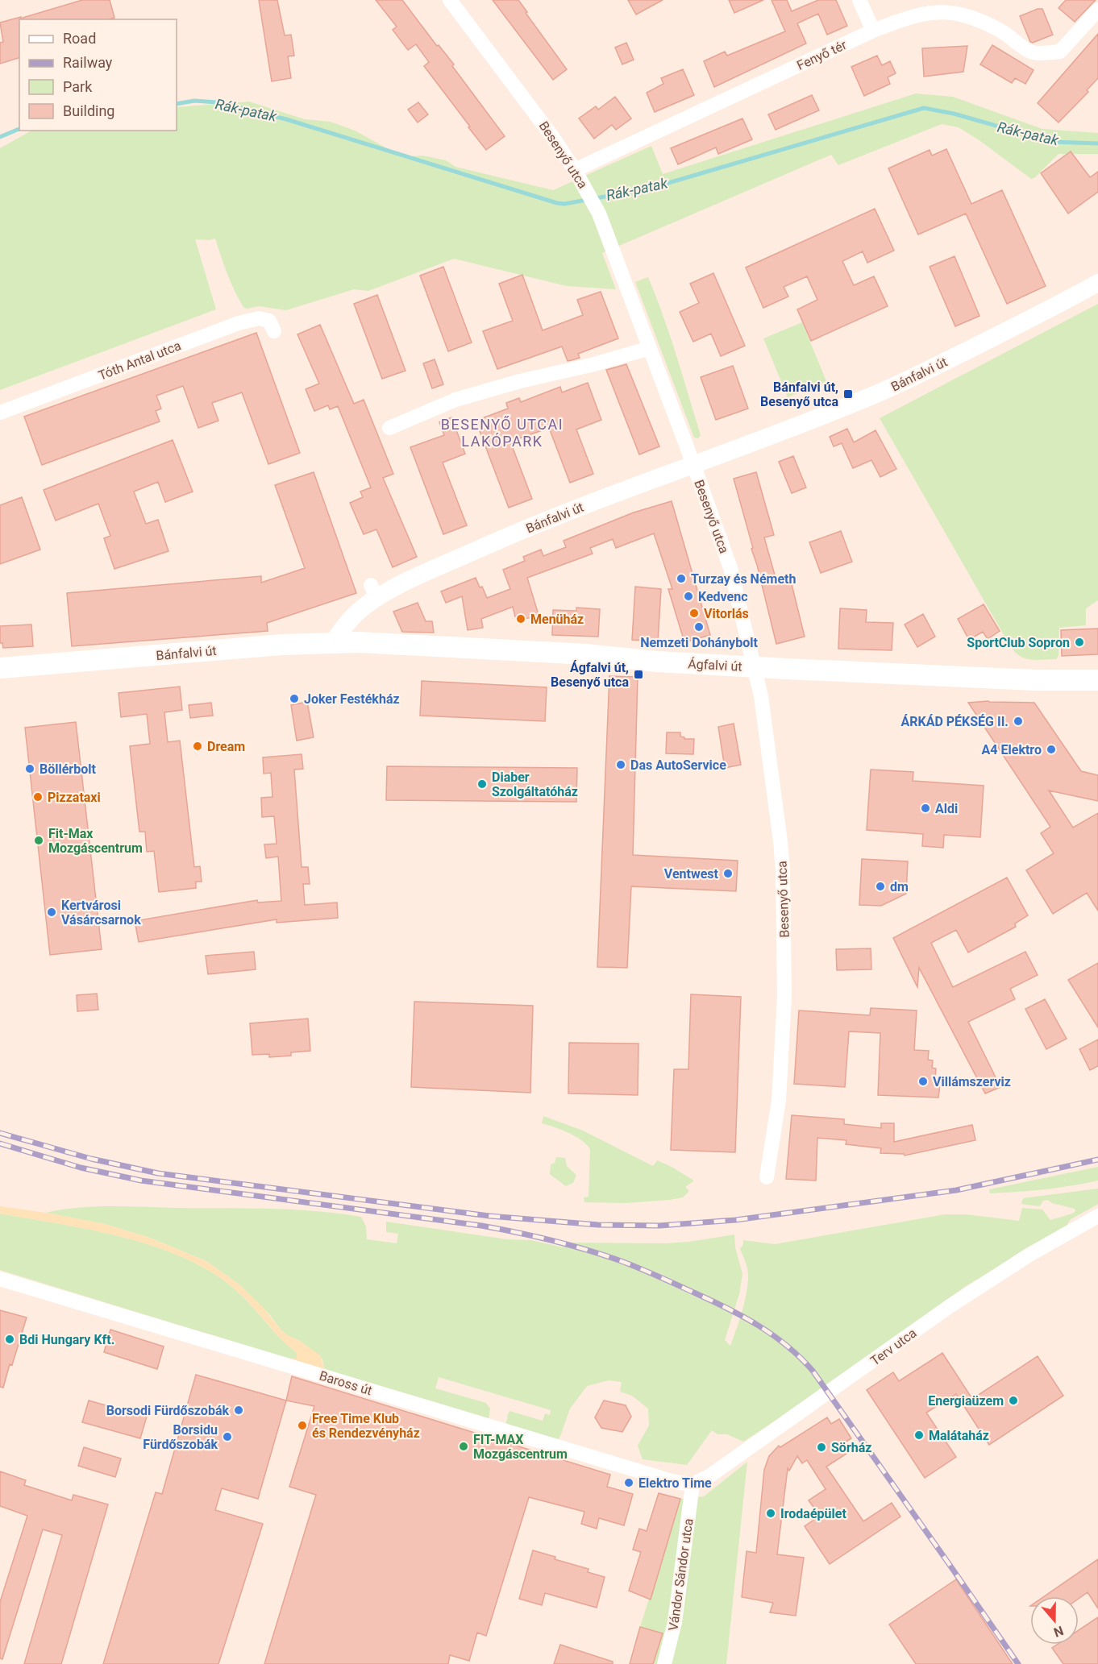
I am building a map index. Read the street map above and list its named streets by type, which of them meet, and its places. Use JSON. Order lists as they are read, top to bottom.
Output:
{
  "streets": {
    "main road": ["Bánfalvi út", "Ágfalvi út"],
    "street": [
      "Fenyő tér",
      "Besenyő utca",
      "Tóth Antal utca",
      "Terv utca",
      "Baross út",
      "Vándor Sándor utca"
    ]
  },
  "crossings": [
    ["Fenyő tér", "Besenyő utca"],
    ["Besenyő utca", "Bánfalvi út"],
    ["Besenyő utca", "Ágfalvi út"],
    ["Bánfalvi út", "Ágfalvi út"],
    ["Terv utca", "Baross út"],
    ["Terv utca", "Vándor Sándor utca"],
    ["Baross út", "Vándor Sándor utca"]
  ],
  "districts": ["BESENYŐ UTCAI LAKÓPARK"],
  "water": ["Rák-patak"],
  "places": {
    "transit": ["Bánfalvi út, Besenyő utca", "Ágfalvi út, Besenyő utca"],
    "other": [
      "Turzay és Németh",
      "Kedvenc",
      "Vitorlás",
      "Menüház",
      "Nemzeti Dohánybolt",
      "SportClub Sopron",
      "Joker Festékház",
      "ÁRKÁD PÉKSÉG II.",
      "Dream",
      "A4 Elektro",
      "Das AutoService",
      "Böllérbolt",
      "Diaber Szolgáltatóház",
      "Pizzataxi",
      "Aldi",
      "Fit-Max Mozgáscentrum",
      "Ventwest",
      "dm",
      "Kertvárosi Vásárcsarnok",
      "Villámszerviz",
      "Bdi Hungary Kft.",
      "Energiaüzem",
      "Borsodi Fürdőszobák",
      "Free Time Klub és Rendezvényház",
      "Malátaház",
      "Borsidu Fürdőszobák",
      "FIT-MAX Mozgáscentrum",
      "Sörház",
      "Elektro Time",
      "Irodaépület"
    ]
  },
  "legend": [
    "Road",
    "Railway",
    "Park",
    "Building"
  ],
  "north": "bottom"
}
